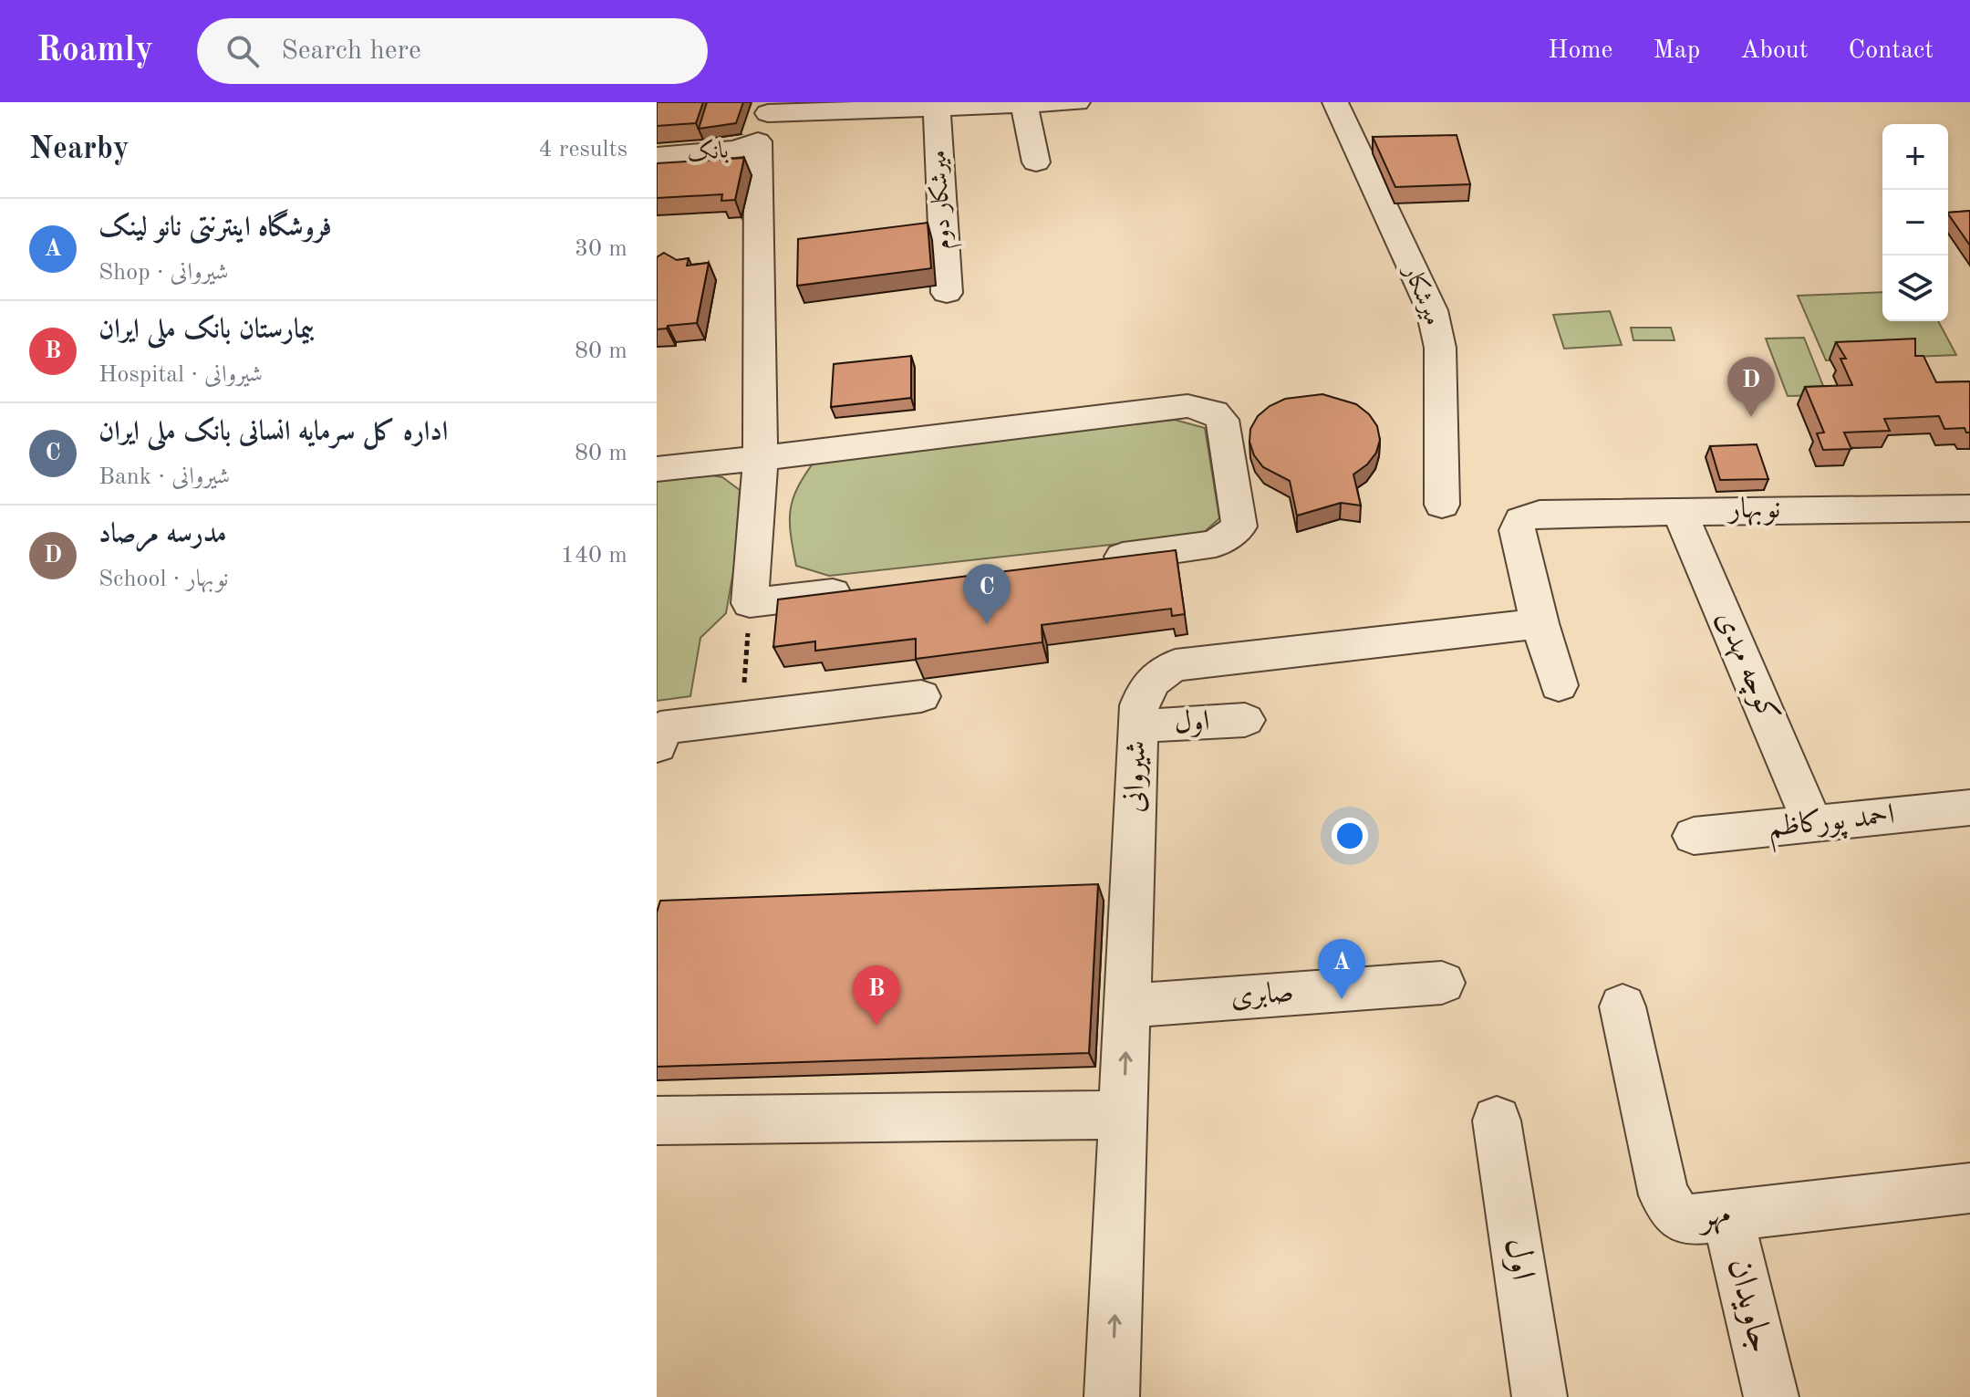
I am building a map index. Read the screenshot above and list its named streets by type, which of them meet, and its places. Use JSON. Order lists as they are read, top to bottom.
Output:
{
  "streets": {
    "street": [
      "بانک",
      "میرشکار دوم",
      "میرشکار",
      "نوبهار",
      "کوچه مهدی",
      "اول",
      "شیروانی",
      "احمد پورکاظم",
      "صابری",
      "مهر",
      "جاویدان"
    ]
  },
  "crossings": [
    ["بانک", "میرشکار دوم"],
    ["نوبهار", "کوچه مهدی"],
    ["نوبهار", "شیروانی"],
    ["کوچه مهدی", "احمد پورکاظم"],
    ["اول", "شیروانی"],
    ["شیروانی", "صابری"],
    ["مهر", "جاویدان"]
  ],
  "one_way": ["شیروانی"],
  "page": {
    "header": "Roamly",
    "search": "Search here",
    "nav": [
      "Home",
      "Map",
      "About",
      "Contact"
    ],
    "heading": ["Nearby", "4 results"],
    "map_buttons": ["+", "−"],
    "list": [
      {
        "mark": "A",
        "name": "فروشگاه اینترنتی نانو لینک",
        "note": "Shop · شیروانی",
        "value": "30 m"
      },
      {
        "mark": "B",
        "name": "بیمارستان بانک ملی ایران",
        "note": "Hospital · شیروانی",
        "value": "80 m"
      },
      {
        "mark": "C",
        "name": "اداره کل سرمایه انسانی بانک ملی ایران",
        "note": "Bank · شیروانی",
        "value": "80 m"
      },
      {
        "mark": "D",
        "name": "مدرسه مرصاد",
        "note": "School · نوبهار",
        "value": "140 m"
      }
    ],
    "pins": [
      "D",
      "C",
      "A",
      "B"
    ]
  }
}
